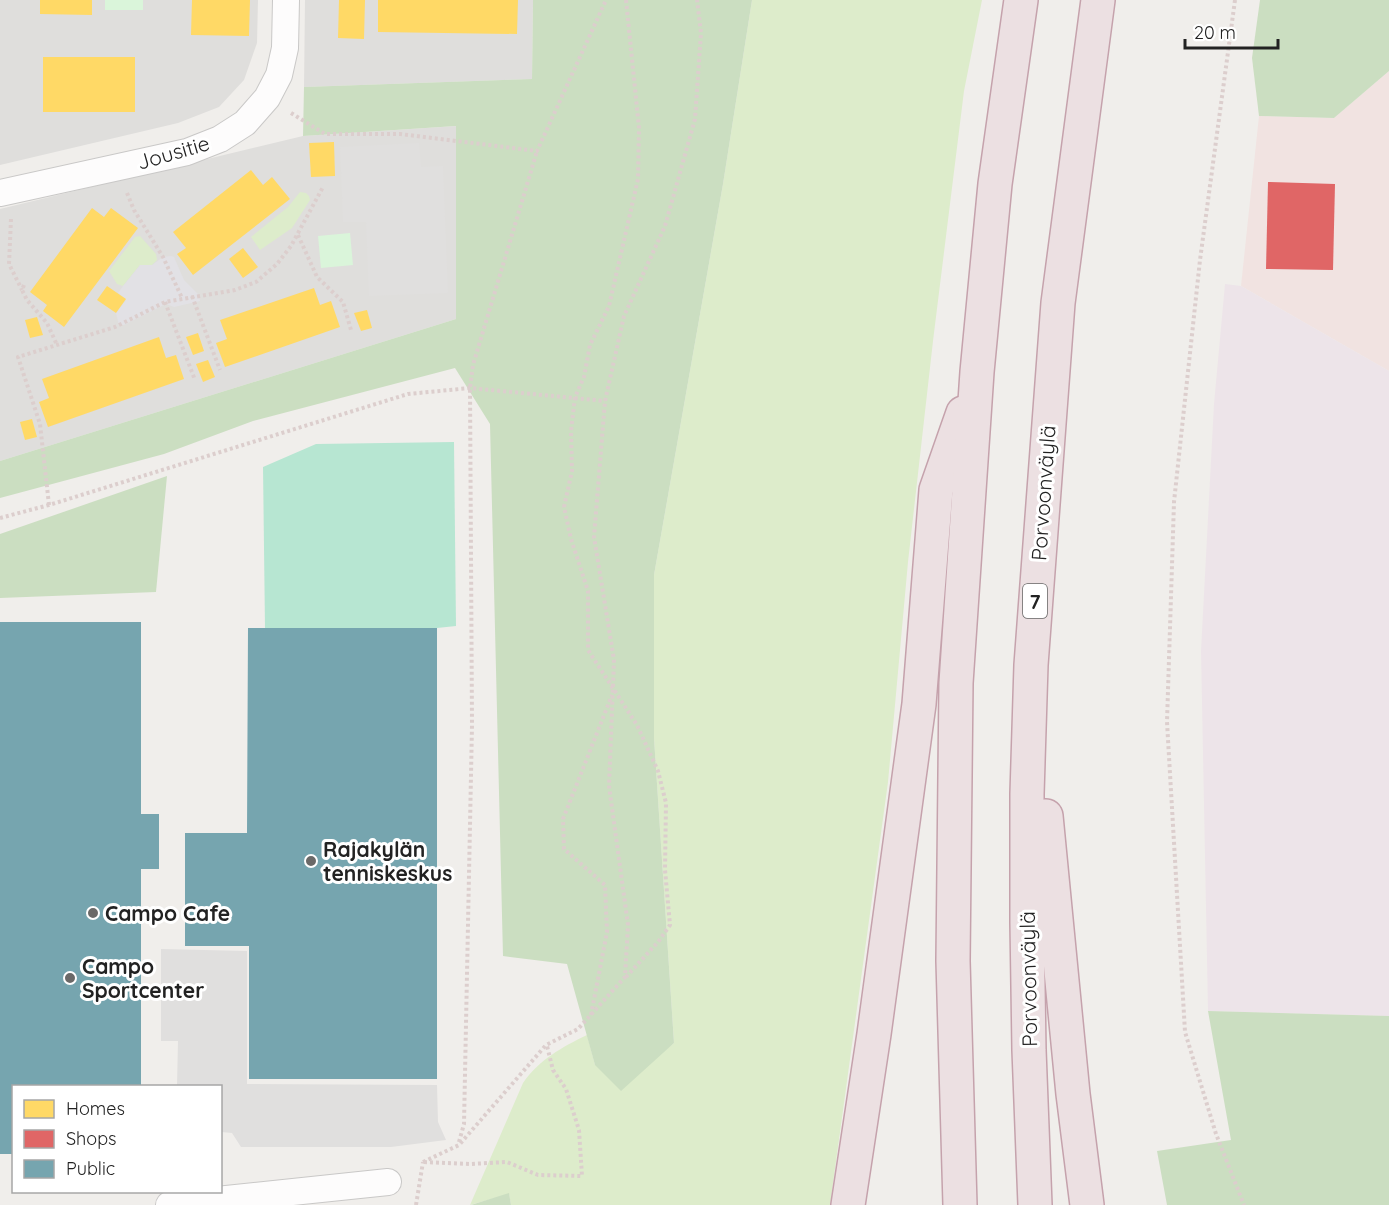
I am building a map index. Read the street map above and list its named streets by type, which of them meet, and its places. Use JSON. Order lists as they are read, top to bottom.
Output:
{
  "streets": {
    "highway": ["Porvoonväylä", "7"],
    "street": ["Jousitie"]
  },
  "places": ["Rajakylän tenniskeskus", "Campo Cafe", "Campo Sportcenter"],
  "legend": ["Homes", "Shops", "Public"],
  "scale_bar": "20 m"
}
